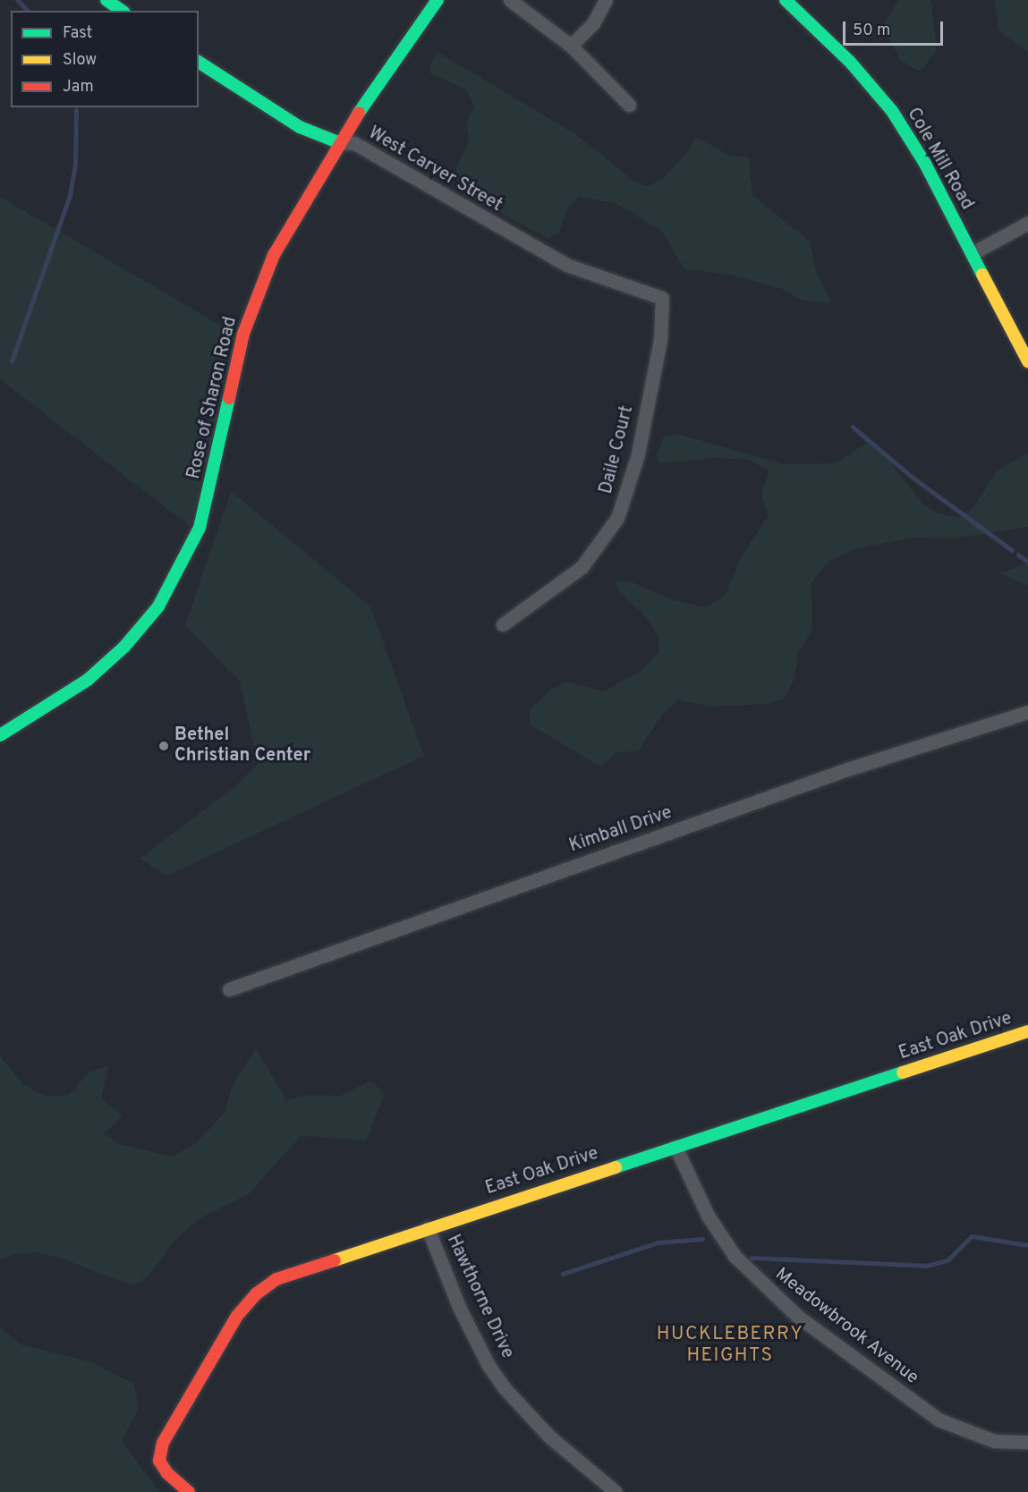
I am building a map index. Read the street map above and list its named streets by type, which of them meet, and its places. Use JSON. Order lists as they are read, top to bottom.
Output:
{
  "streets": {
    "street": [
      "Cole Mill Road",
      "West Carver Street",
      "Rose of Sharon Road",
      "Daile Court",
      "Kimball Drive",
      "East Oak Drive",
      "Hawthorne Drive",
      "Meadowbrook Avenue"
    ]
  },
  "crossings": [
    ["West Carver Street", "Rose of Sharon Road"],
    ["West Carver Street", "Daile Court"],
    ["East Oak Drive", "Hawthorne Drive"],
    ["East Oak Drive", "Meadowbrook Avenue"]
  ],
  "districts": ["HUCKLEBERRY HEIGHTS"],
  "places": ["Bethel Christian Center"],
  "legend": ["Fast", "Slow", "Jam"],
  "scale_bar": "50 m"
}
